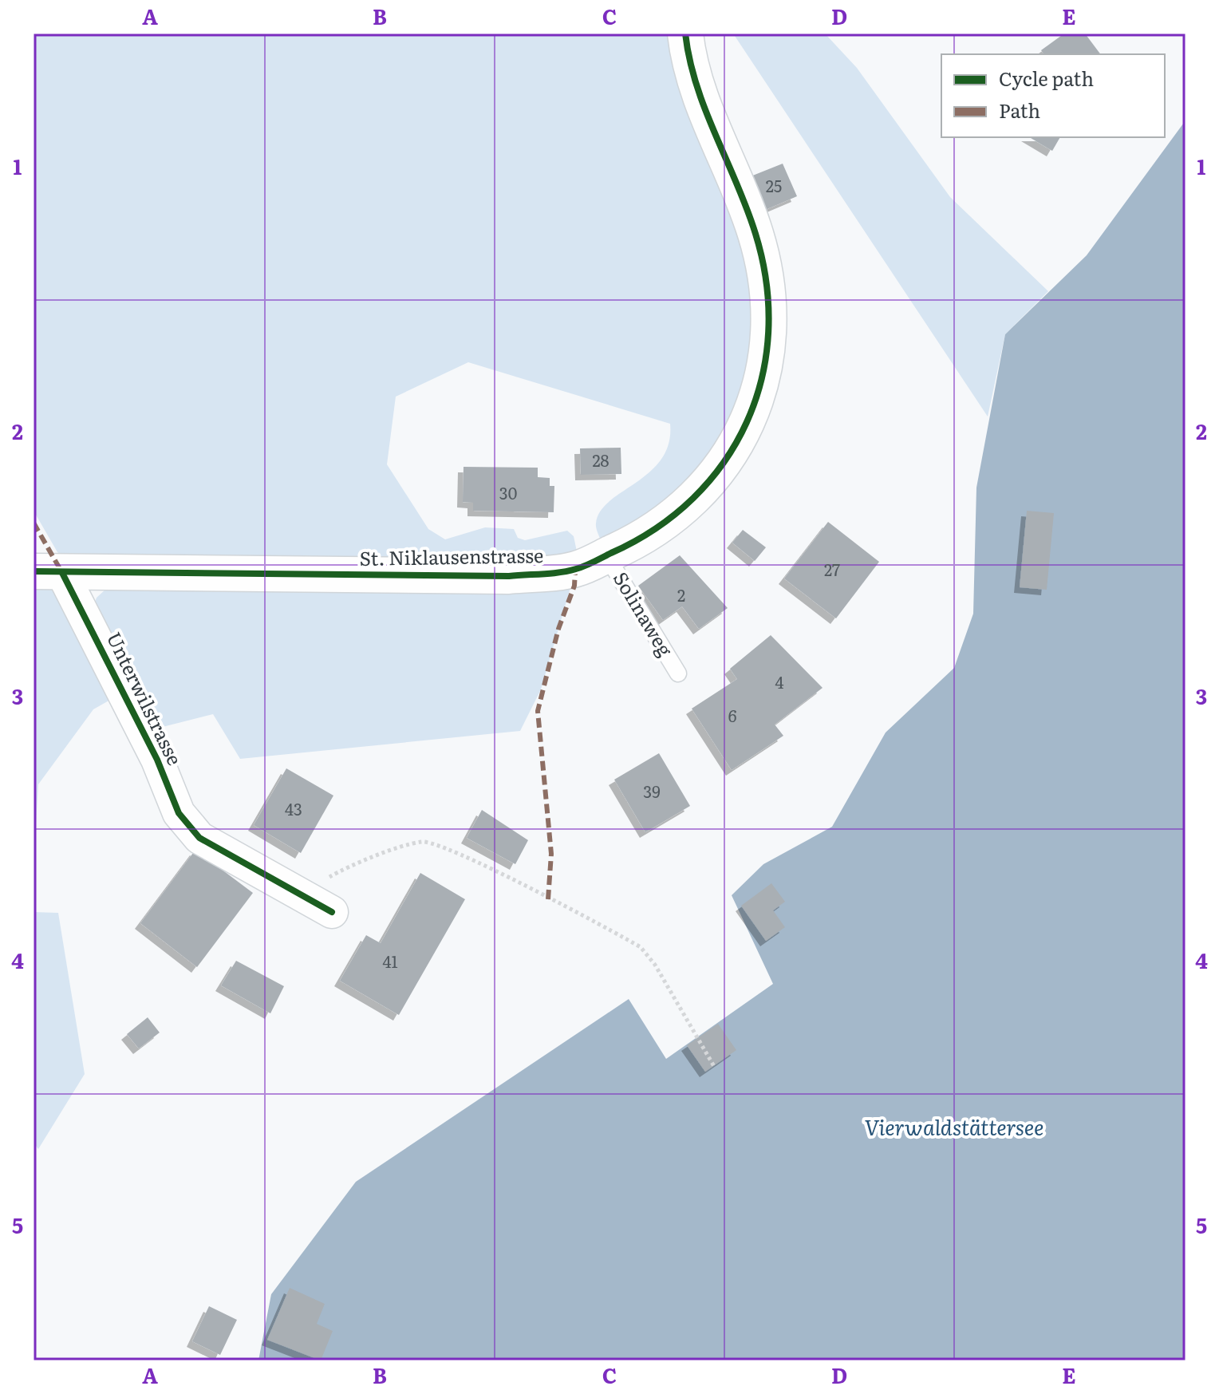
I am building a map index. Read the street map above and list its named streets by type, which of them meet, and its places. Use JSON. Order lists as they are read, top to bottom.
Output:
{
  "streets": {
    "street": ["St. Niklausenstrasse", "Unterwilstrasse"],
    "lane": ["Solinaweg"]
  },
  "crossings": [
    ["St. Niklausenstrasse", "Solinaweg"],
    ["St. Niklausenstrasse", "Unterwilstrasse"]
  ],
  "water": ["Vierwaldstättersee"],
  "house_numbers": [
    "25",
    "28",
    "30",
    "27",
    "2",
    "4",
    "6",
    "39",
    "43",
    "41"
  ],
  "legend": ["Cycle path", "Path"],
  "grid": {
    "columns": [
      "A",
      "B",
      "C",
      "D",
      "E"
    ],
    "rows": [
      "1",
      "2",
      "3",
      "4",
      "5"
    ]
  }
}
